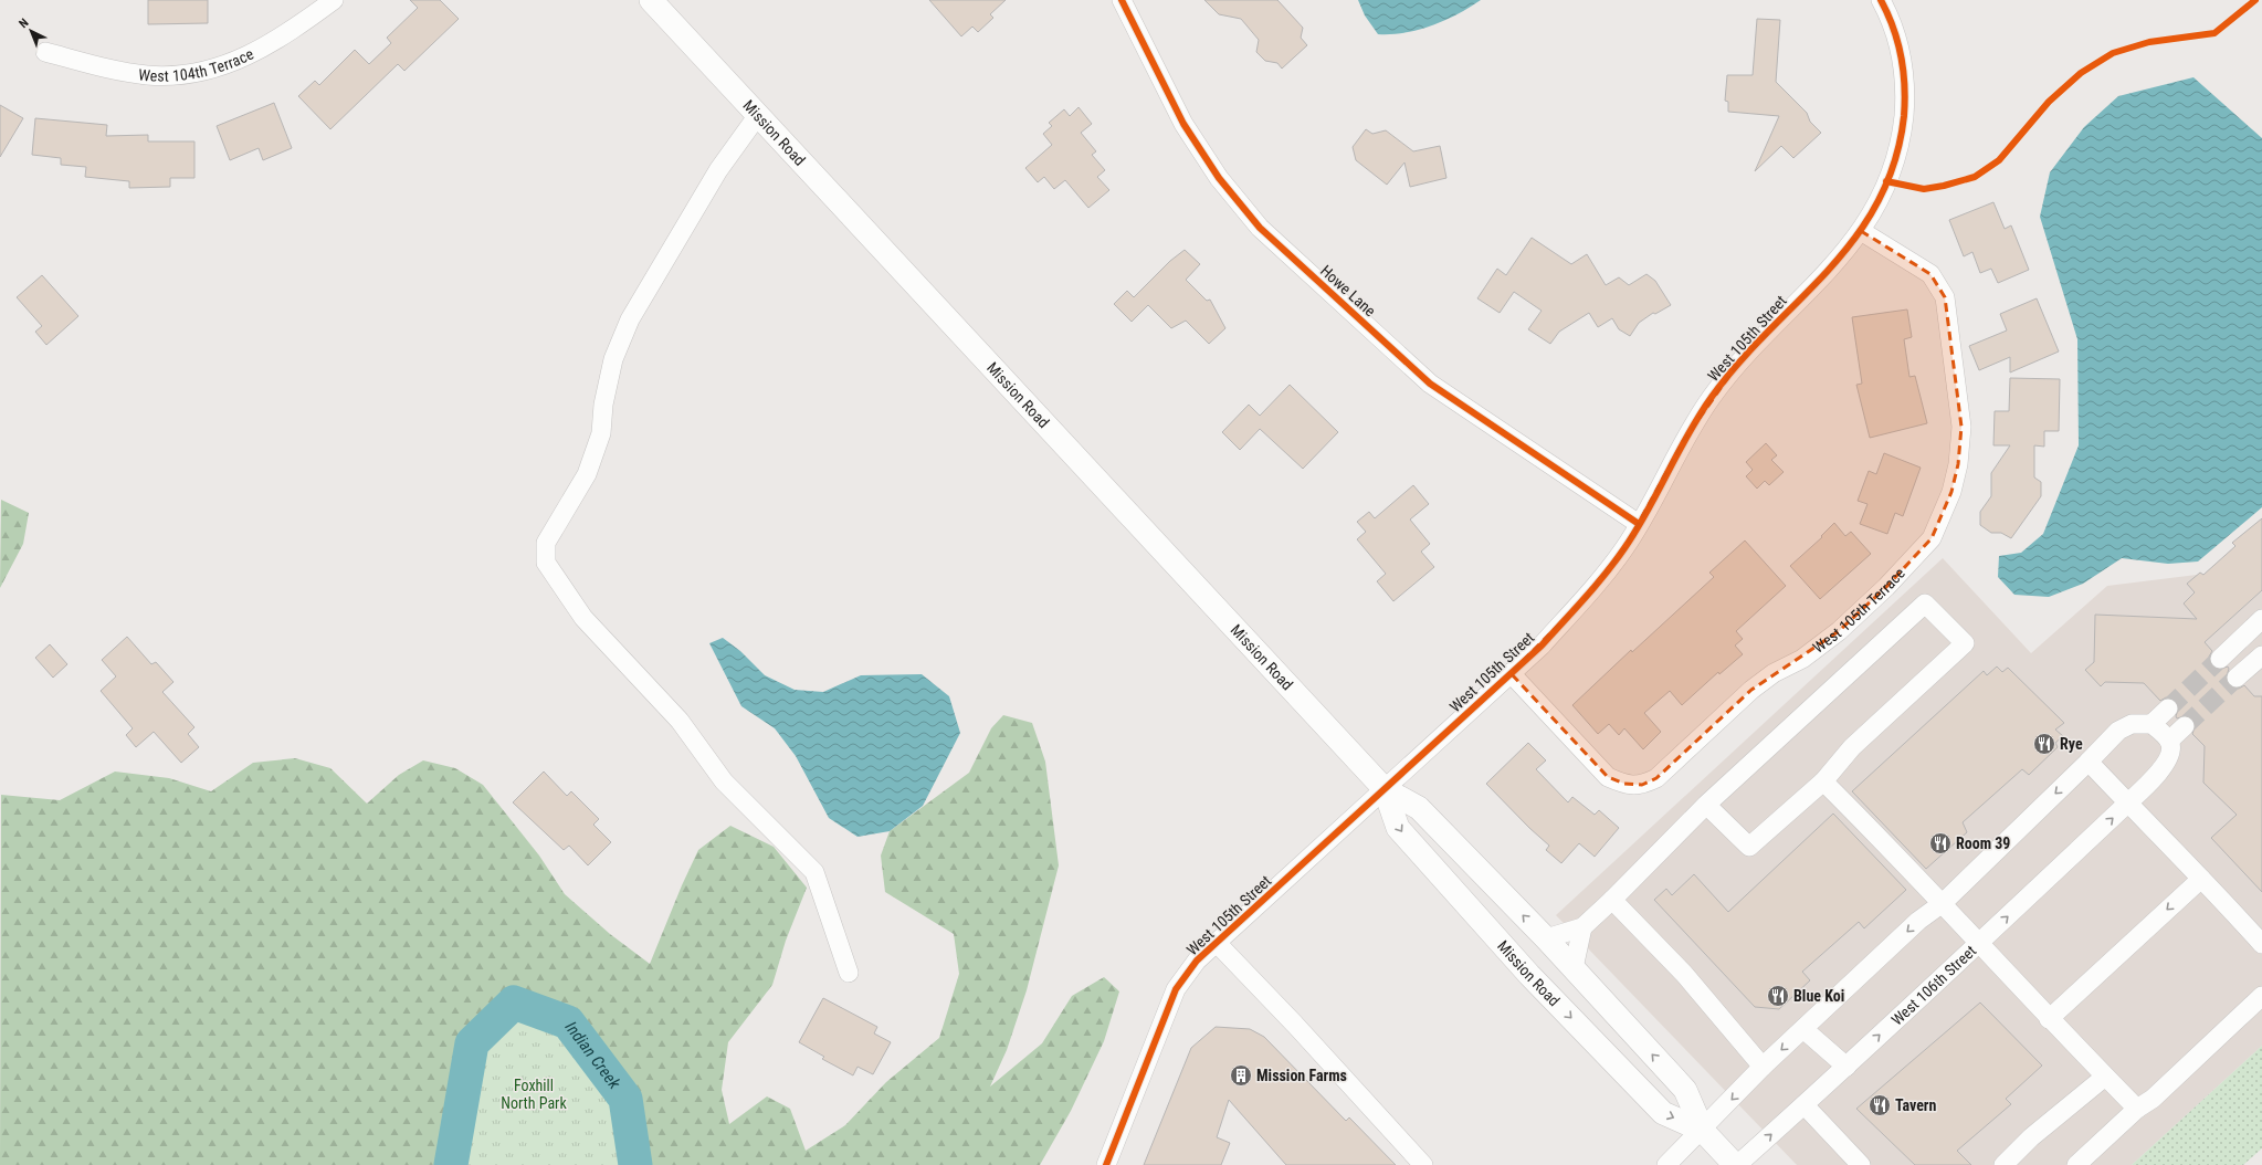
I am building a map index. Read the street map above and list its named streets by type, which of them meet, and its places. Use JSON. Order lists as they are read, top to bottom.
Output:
{
  "streets": {
    "main road": ["Mission Road"],
    "street": [
      "West 104th Terrace",
      "Howe Lane",
      "West 105th Street",
      "West 105th Terrace",
      "West 106th Street"
    ]
  },
  "crossings": [
    ["Mission Road", "West 105th Street"],
    ["Mission Road", "West 106th Street"],
    ["Howe Lane", "West 105th Street"],
    ["West 105th Street", "West 105th Terrace"]
  ],
  "water": ["Indian Creek"],
  "parks": ["Foxhill North Park"],
  "places": {
    "restaurant": [
      "Rye",
      "Room 39",
      "Blue Koi",
      "Tavern"
    ],
    "building": ["Mission Farms"]
  },
  "north": "top left"
}
